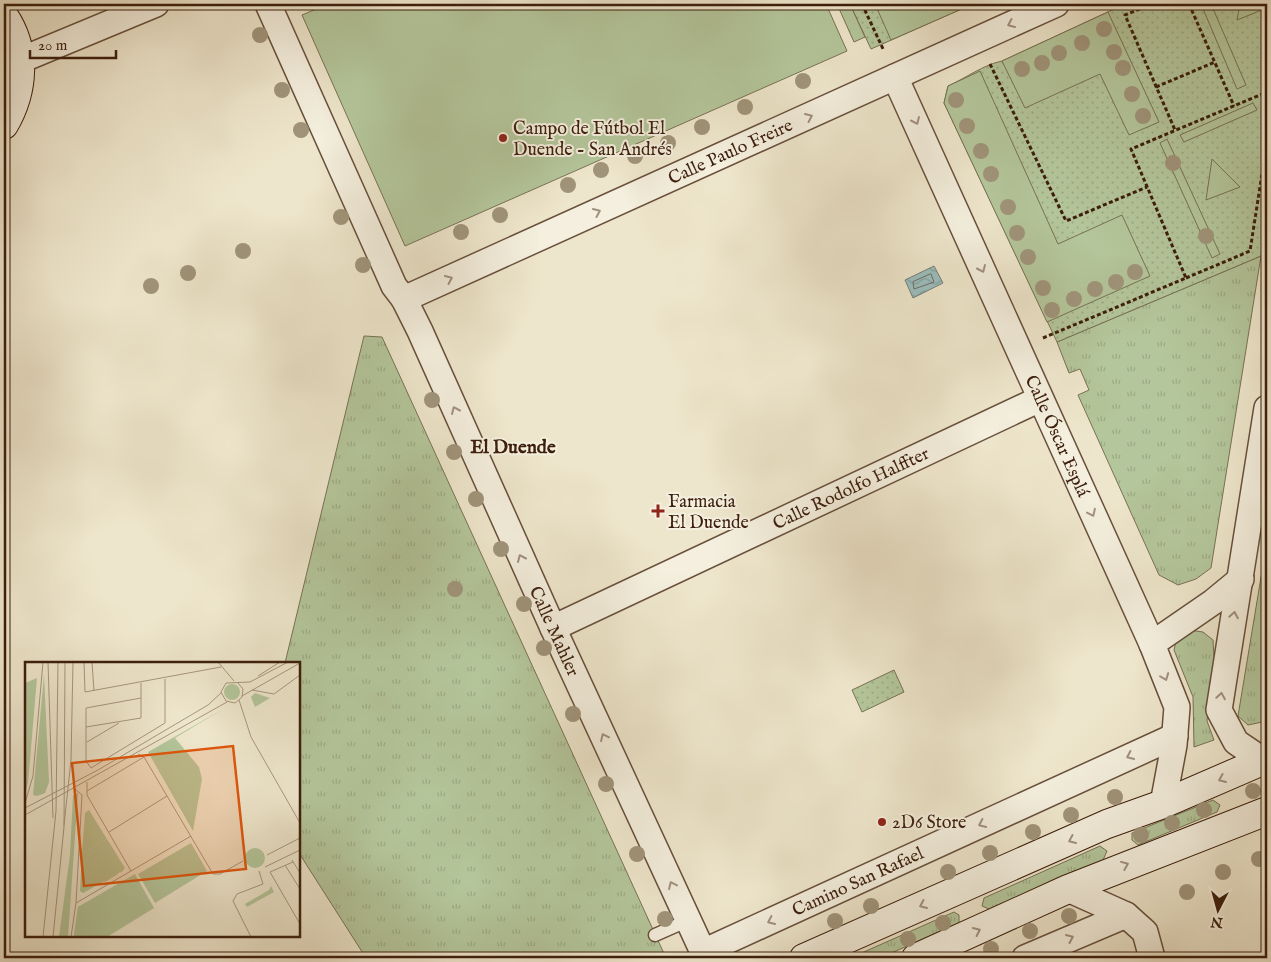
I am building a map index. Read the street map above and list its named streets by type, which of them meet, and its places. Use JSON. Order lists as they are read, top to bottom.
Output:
{
  "streets": {
    "street": [
      "Calle Paulo Freire",
      "Calle Óscar Esplá",
      "Calle Rodolfo Halffter",
      "Calle Mahler",
      "Camino San Rafael"
    ]
  },
  "crossings": [
    ["Calle Paulo Freire", "Calle Óscar Esplá"],
    ["Calle Paulo Freire", "Calle Mahler"],
    ["Calle Óscar Esplá", "Calle Rodolfo Halffter"],
    ["Calle Óscar Esplá", "Camino San Rafael"],
    ["Calle Rodolfo Halffter", "Calle Mahler"],
    ["Calle Mahler", "Camino San Rafael"]
  ],
  "one_way": ["Calle Óscar Esplá", "Calle Mahler", "Camino San Rafael"],
  "districts": ["El Duende"],
  "places": {
    "other": ["Campo de Fútbol El Duende - San Andrés", "2D6 Store"],
    "health": ["Farmacia El Duende"]
  },
  "scale_bar": "20 m",
  "north": "bottom"
}
